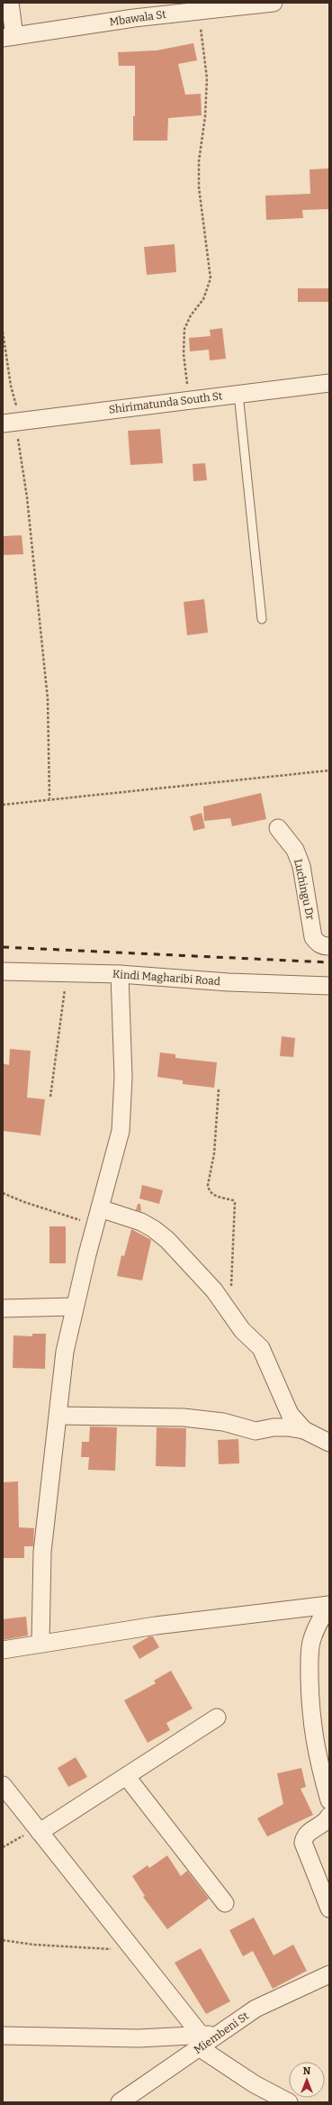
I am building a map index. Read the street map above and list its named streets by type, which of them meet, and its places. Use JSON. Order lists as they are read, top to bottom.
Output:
{
  "streets": {
    "street": [
      "Mbawala St",
      "Shirimatunda South St",
      "Luchingu Dr",
      "Kindi Magharibi Road",
      "Miembeni St"
    ]
  },
  "north": "top"
}
